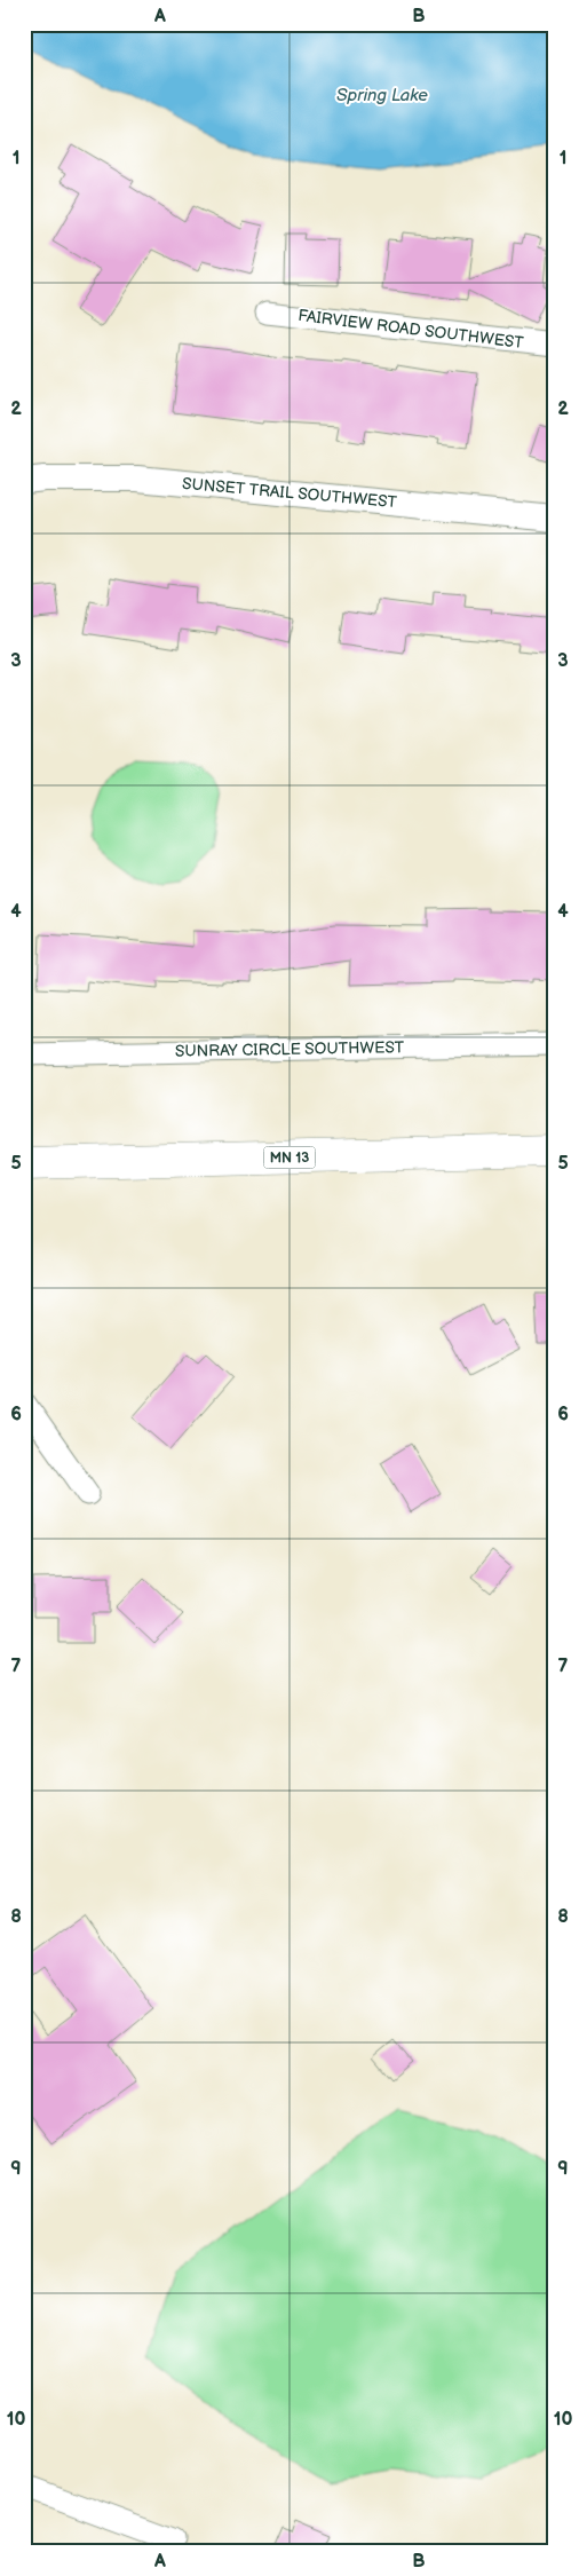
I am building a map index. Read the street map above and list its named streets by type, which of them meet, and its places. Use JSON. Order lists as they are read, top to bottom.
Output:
{
  "streets": {
    "main road": ["MN 13"],
    "street": ["FAIRVIEW ROAD SOUTHWEST", "SUNSET TRAIL SOUTHWEST", "SUNRAY CIRCLE SOUTHWEST"]
  },
  "water": ["Spring Lake"],
  "grid": {
    "columns": ["A", "B"],
    "rows": [
      "1",
      "2",
      "3",
      "4",
      "5",
      "6",
      "7",
      "8",
      "9",
      "10"
    ]
  }
}
